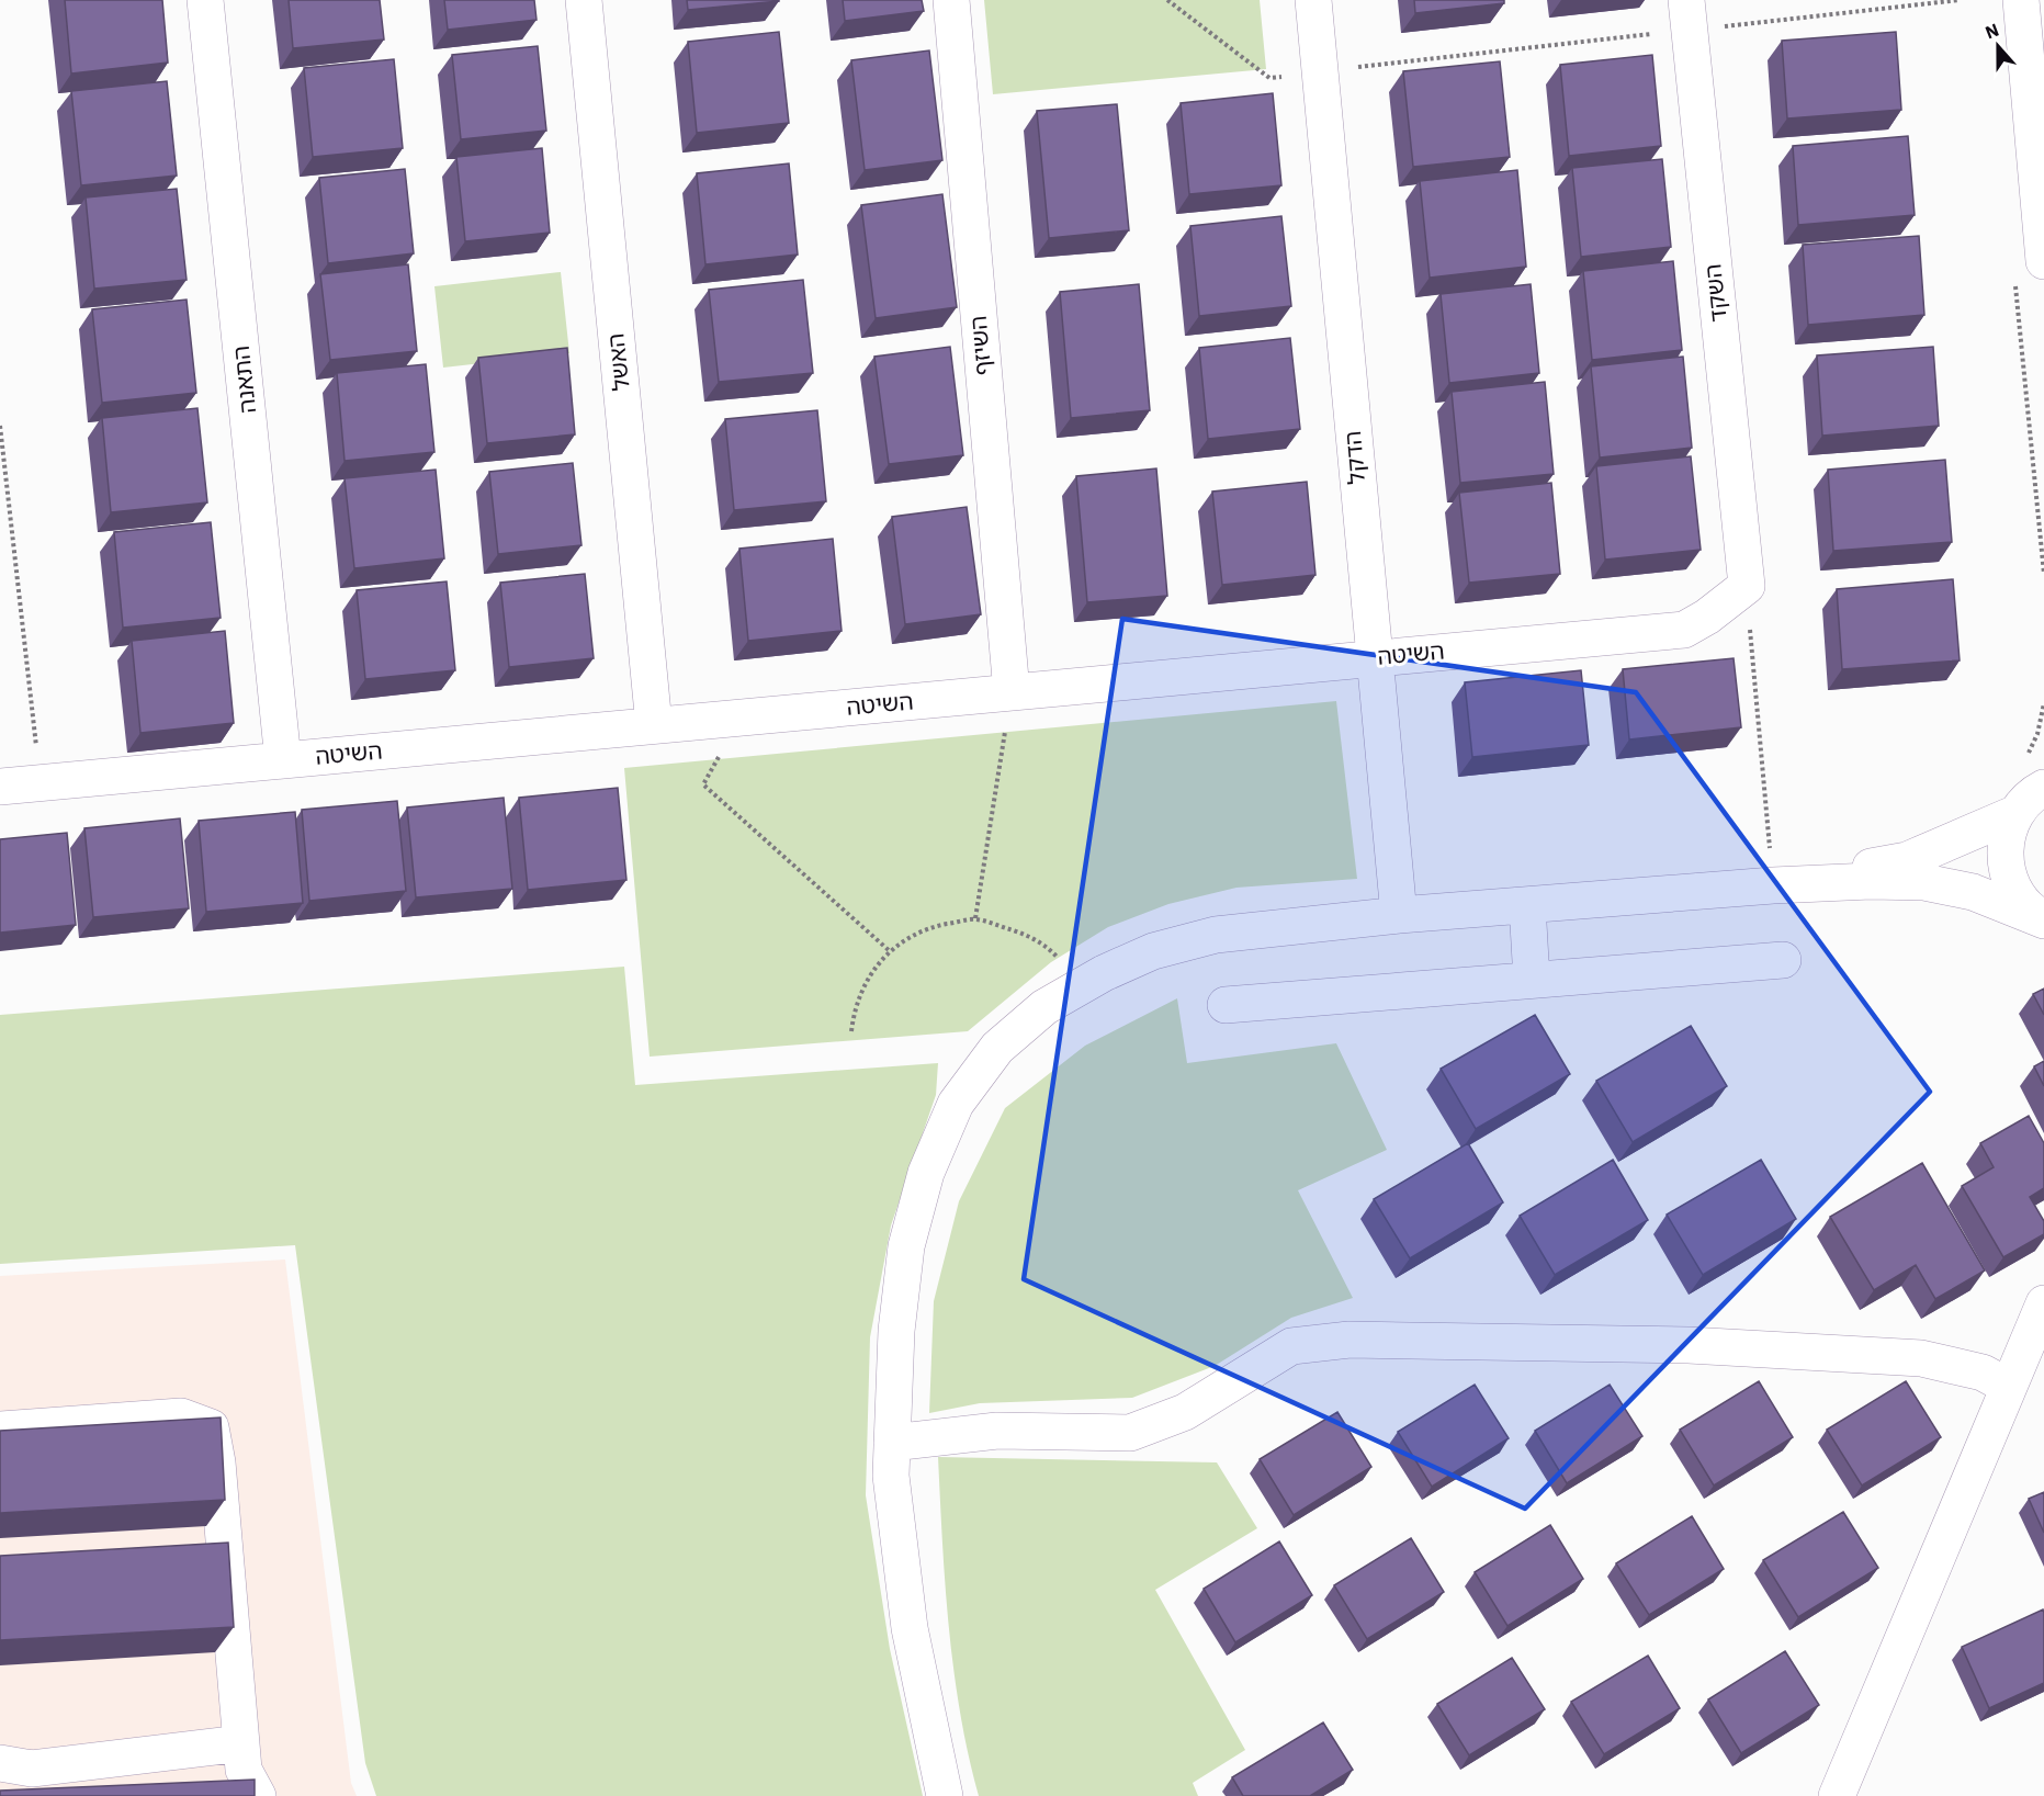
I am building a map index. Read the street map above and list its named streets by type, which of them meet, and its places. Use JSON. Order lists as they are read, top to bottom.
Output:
{
  "streets": {
    "street": [
      "השקד",
      "השיזף",
      "האשל",
      "התאנה",
      "הדקל",
      "השיטה"
    ]
  },
  "crossings": [
    ["השקד", "השיטה"],
    ["השיזף", "השיטה"],
    ["האשל", "השיטה"],
    ["התאנה", "השיטה"],
    ["הדקל", "השיטה"]
  ],
  "north": "top"
}
